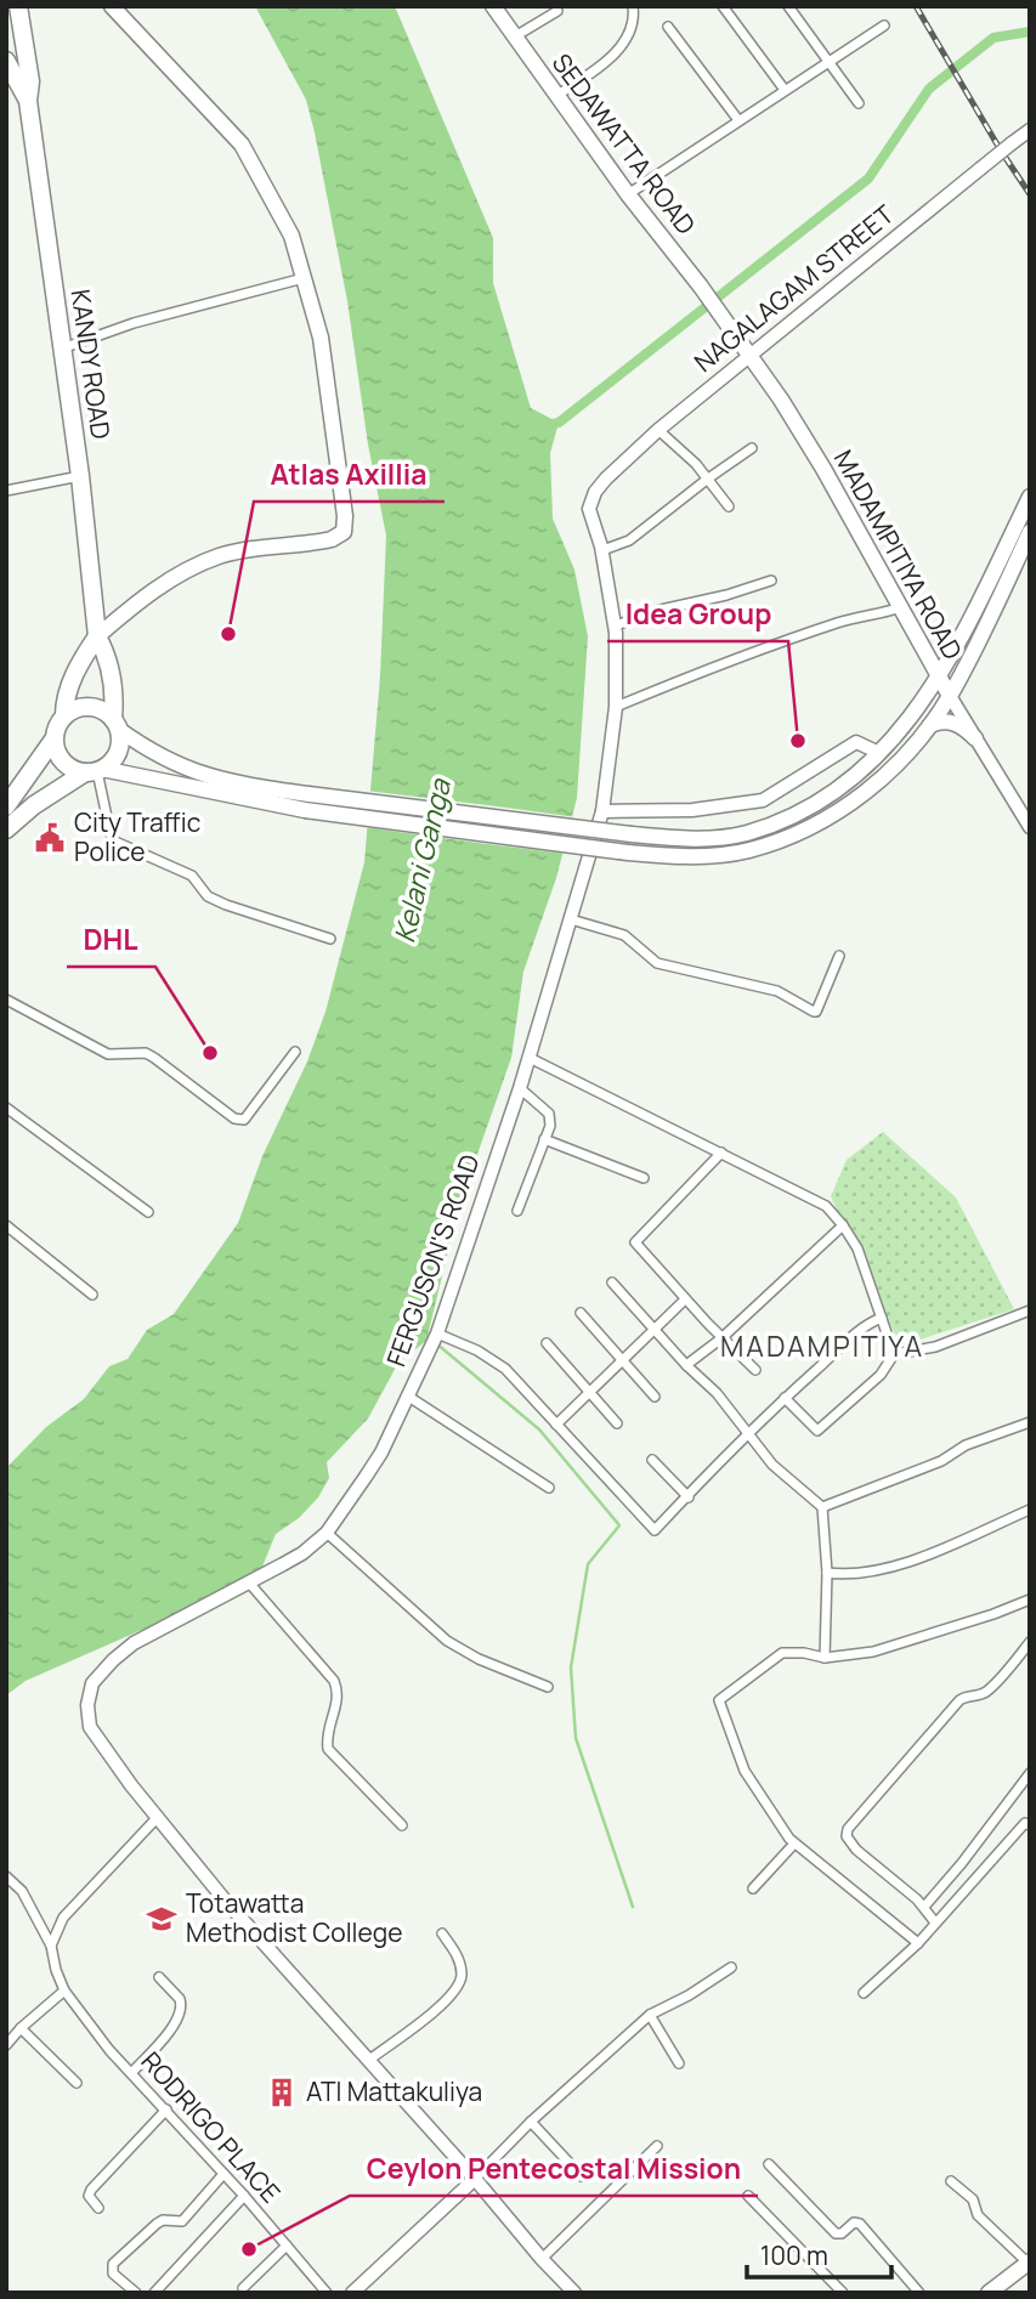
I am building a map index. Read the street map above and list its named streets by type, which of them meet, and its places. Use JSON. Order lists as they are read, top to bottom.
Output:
{
  "streets": {
    "highway": ["KANDY ROAD"],
    "main road": ["SEDAWATTA ROAD", "MADAMPITIYA ROAD"],
    "street": ["NAGALAGAM STREET", "FERGUSON'S ROAD", "RODRIGO PLACE"]
  },
  "crossings": [
    ["SEDAWATTA ROAD", "MADAMPITIYA ROAD"],
    ["NAGALAGAM STREET", "MADAMPITIYA ROAD"],
    ["NAGALAGAM STREET", "FERGUSON'S ROAD"]
  ],
  "districts": ["MADAMPITIYA"],
  "water": ["Kelani Ganga"],
  "places": {
    "other": [
      "Atlas Axillia",
      "Idea Group",
      "DHL",
      "Ceylon Pentecostal Mission"
    ],
    "public building": ["City Traffic Police"],
    "school or university": ["Totawatta Methodist College"],
    "building": ["ATI Mattakuliya"]
  },
  "scale_bar": "100 m"
}
